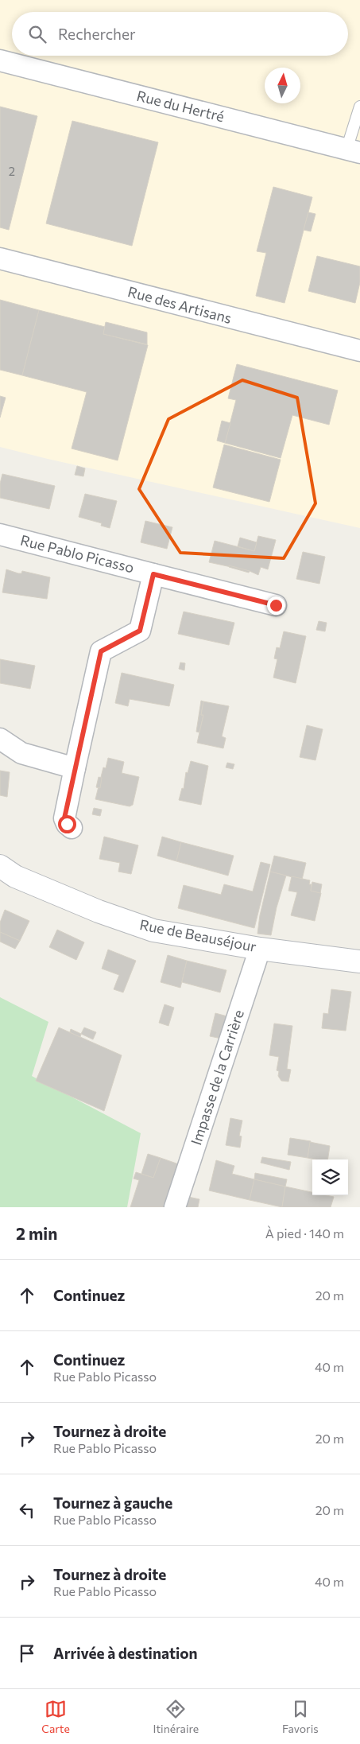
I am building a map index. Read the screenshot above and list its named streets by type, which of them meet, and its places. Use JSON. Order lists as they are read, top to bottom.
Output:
{
  "streets": {
    "street": [
      "Rue du Hertré",
      "Rue des Artisans",
      "Rue Pablo Picasso",
      "Rue de Beauséjour",
      "Impasse de la Carrière"
    ]
  },
  "crossings": [
    ["Rue de Beauséjour", "Impasse de la Carrière"]
  ],
  "house_numbers": ["2"],
  "north": "top",
  "page": {
    "search": "Rechercher",
    "heading": ["2 min", "À pied · 140 m"],
    "list": [
      ["Continuez", "20 m"],
      ["Continuez", "Rue Pablo Picasso", "40 m"],
      ["Tournez à droite", "Rue Pablo Picasso", "20 m"],
      ["Tournez à gauche", "Rue Pablo Picasso", "20 m"],
      ["Tournez à droite", "Rue Pablo Picasso", "40 m"],
      "Arrivée à destination"
    ],
    "nav": ["Carte", "Itinéraire", "Favoris"]
  }
}
